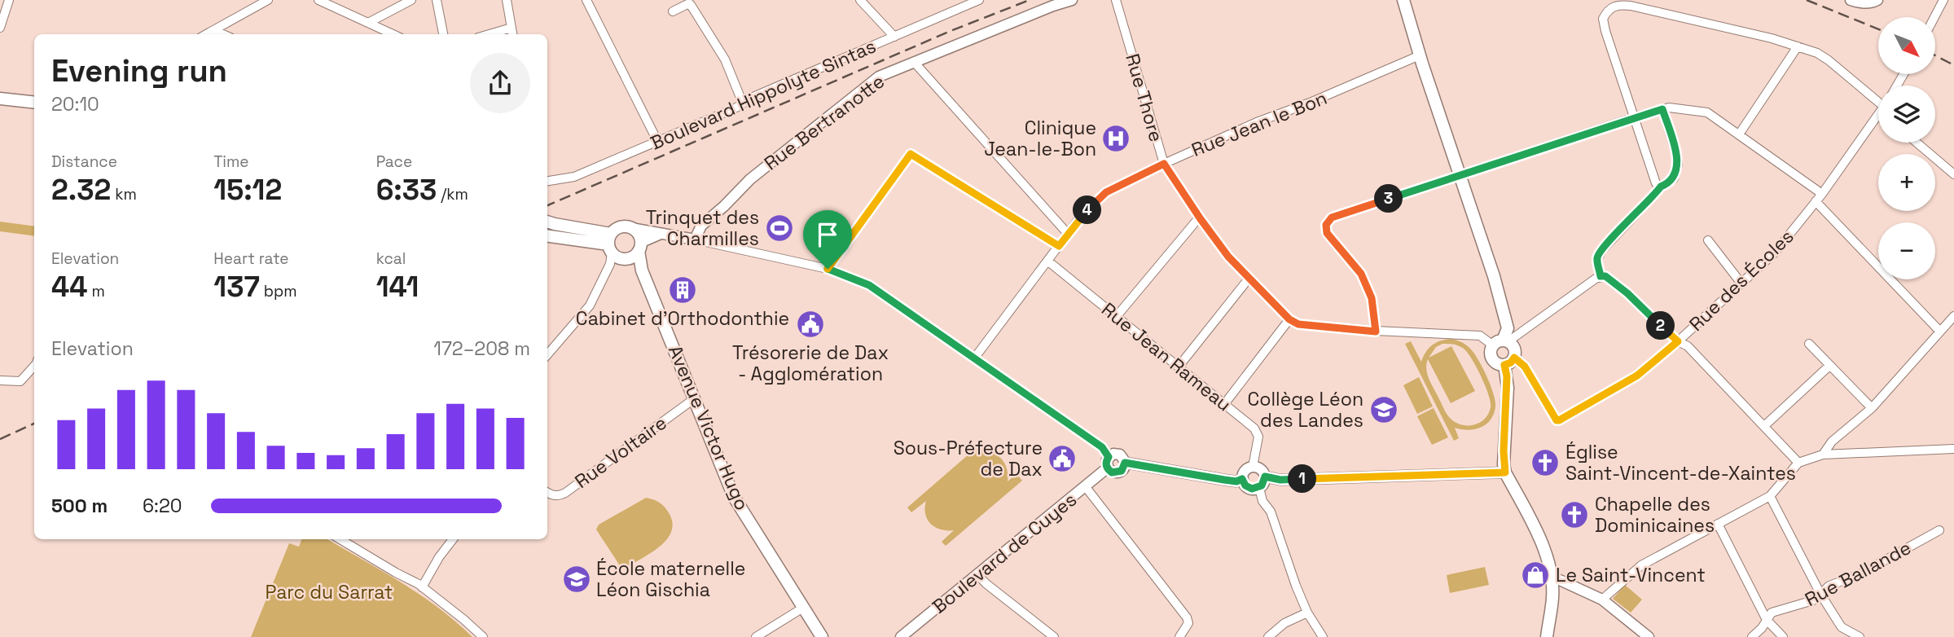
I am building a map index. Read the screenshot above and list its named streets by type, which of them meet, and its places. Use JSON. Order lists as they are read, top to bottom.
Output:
{
  "streets": {
    "main road": ["Avenue Victor Hugo"],
    "street": [
      "Boulevard Hippolyte Sintas",
      "Rue Thore",
      "Rue Bertranotte",
      "Rue Jean le Bon",
      "Rue des Écoles",
      "Rue Jean Rameau",
      "Rue Voltaire",
      "Boulevard de Cuyes",
      "Rue Ballande"
    ]
  },
  "crossings": [
    ["Rue Thore", "Rue Jean le Bon"],
    ["Rue Jean le Bon", "Rue Jean Rameau"],
    ["Avenue Victor Hugo", "Rue Voltaire"]
  ],
  "parks": ["Parc du Sarrat"],
  "places": {
    "hospital": ["Clinique Jean-le-Bon"],
    "sports": ["Trinquet des Charmilles"],
    "building": ["Cabinet d'Orthodonthie"],
    "public building": ["Trésorerie de Dax - Agglomération", "Sous-Préfecture de Dax"],
    "school or university": ["Collège Léon des Landes", "École maternelle Léon Gischia"],
    "church": ["Église Saint-Vincent-de-Xaintes", "Chapelle des Dominicaines"],
    "shop": ["Le Saint-Vincent"]
  },
  "north": "bottom right",
  "page": {
    "map_buttons": ["+", "−"],
    "heading": ["Evening run", "20:10"],
    "stats": [
      ["Distance", "2.32 km"],
      ["Time", "15:12"],
      ["Pace", "6:33 /km"],
      ["Elevation", "44 m"],
      ["Heart rate", "137 bpm"],
      ["kcal", "141"]
    ],
    "pins": [
      "3",
      "4",
      "2",
      "1"
    ],
    "chart": ["Elevation", "172–208 m"],
    "list": [
      {
        "name": "500 m",
        "note": "6:20"
      }
    ]
  }
}
